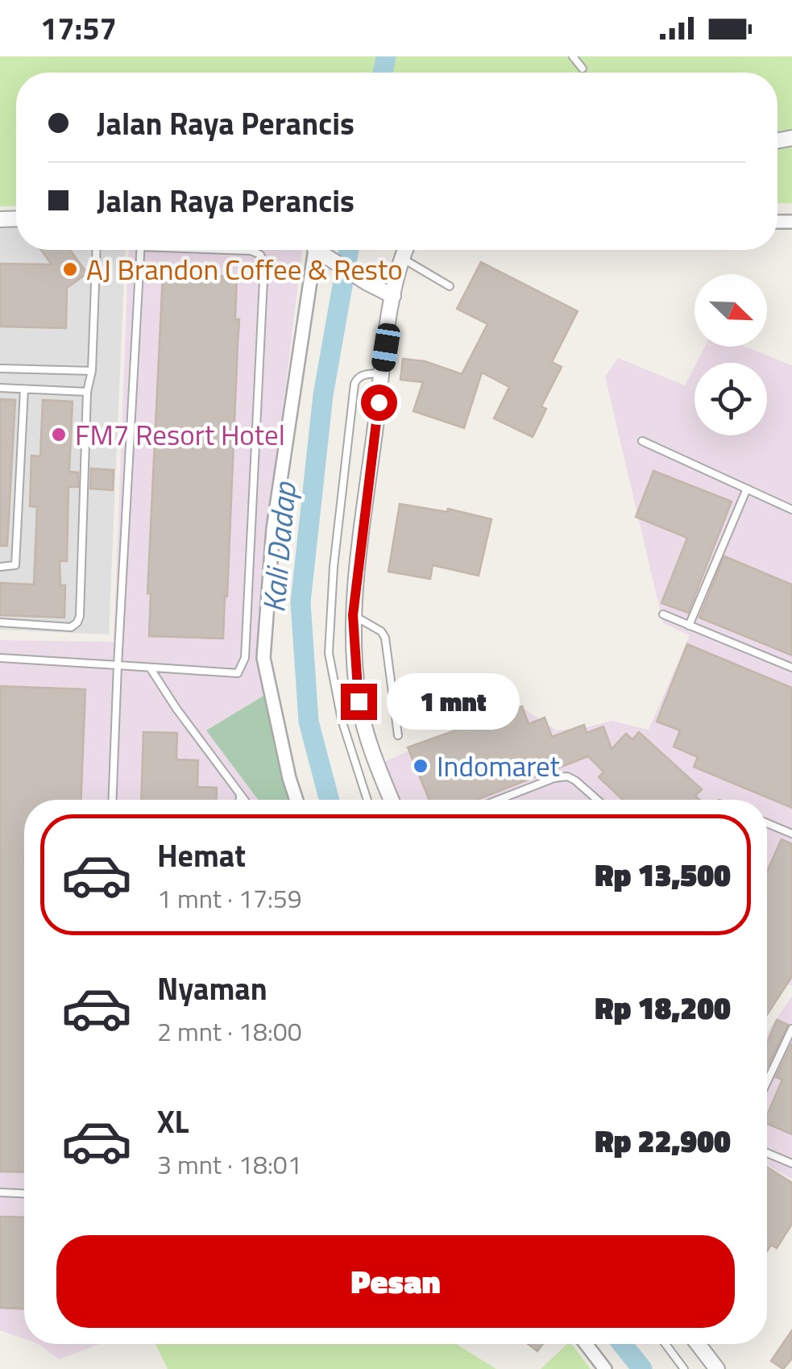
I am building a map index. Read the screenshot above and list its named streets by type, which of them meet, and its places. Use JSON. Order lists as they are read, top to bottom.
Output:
{
  "water": ["Kali Dadap"],
  "places": ["AJ Brandon Coffee & Resto", "FM7 Resort Hotel", "Indomaret"],
  "north": "bottom right",
  "page": {
    "status": "17:57",
    "banner": ["Jalan Raya Perancis", "Jalan Raya Perancis"],
    "bubble": "1 mnt",
    "list": [
      {
        "name": "Hemat",
        "note": "1 mnt · 17:59",
        "value": "Rp 13,500"
      },
      {
        "name": "Nyaman",
        "note": "2 mnt · 18:00",
        "value": "Rp 18,200"
      },
      {
        "name": "XL",
        "note": "3 mnt · 18:01",
        "value": "Rp 22,900"
      }
    ],
    "buttons": "Pesan"
  }
}
